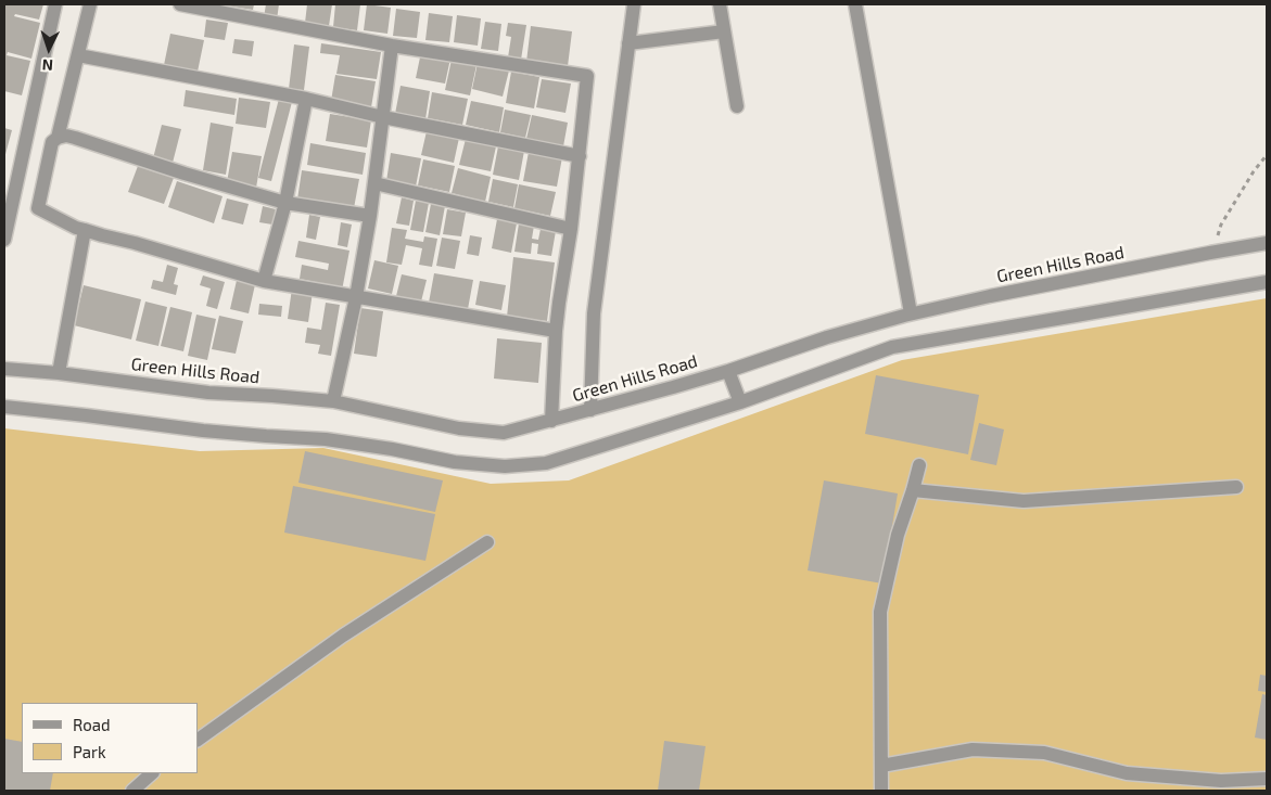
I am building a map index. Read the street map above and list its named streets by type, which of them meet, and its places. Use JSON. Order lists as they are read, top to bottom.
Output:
{
  "streets": {
    "street": ["Green Hills Road"]
  },
  "legend": ["Road", "Park"],
  "north": "bottom"
}
